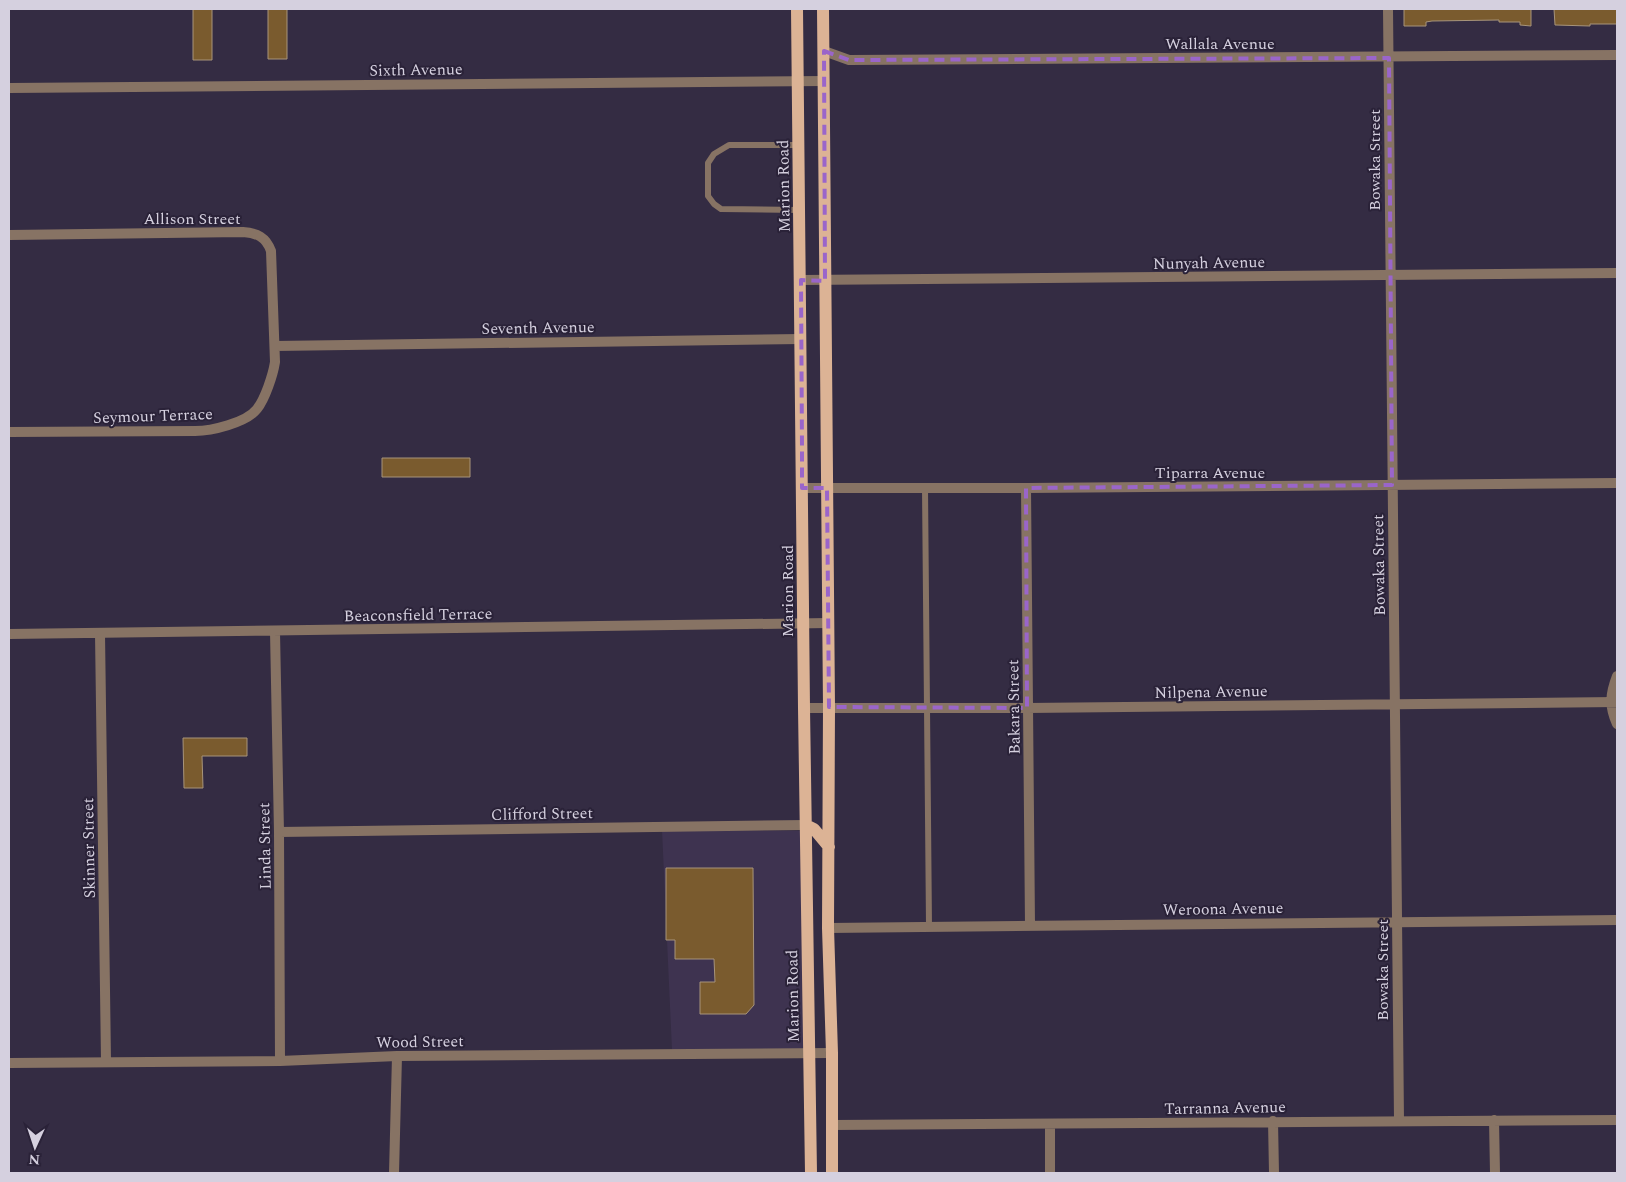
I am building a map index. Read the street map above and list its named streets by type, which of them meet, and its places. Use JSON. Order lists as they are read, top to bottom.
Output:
{
  "streets": {
    "main road": ["Marion Road"],
    "street": [
      "Wallala Avenue",
      "Sixth Avenue",
      "Bowaka Street",
      "Allison Street",
      "Nunyah Avenue",
      "Seventh Avenue",
      "Seymour Terrace",
      "Tiparra Avenue",
      "Beaconsfield Terrace",
      "Nilpena Avenue",
      "Bakara Street",
      "Clifford Street",
      "Linda Street",
      "Skinner Street",
      "Weroona Avenue",
      "Wood Street",
      "Tarranna Avenue"
    ]
  },
  "crossings": [
    ["Wallala Avenue", "Bowaka Street"],
    ["Sixth Avenue", "Marion Road"],
    ["Bowaka Street", "Nunyah Avenue"],
    ["Bowaka Street", "Tiparra Avenue"],
    ["Bowaka Street", "Nilpena Avenue"],
    ["Bowaka Street", "Weroona Avenue"],
    ["Bowaka Street", "Tarranna Avenue"],
    ["Marion Road", "Nunyah Avenue"],
    ["Marion Road", "Seventh Avenue"],
    ["Marion Road", "Tiparra Avenue"],
    ["Marion Road", "Beaconsfield Terrace"],
    ["Marion Road", "Nilpena Avenue"],
    ["Marion Road", "Clifford Street"],
    ["Marion Road", "Wood Street"],
    ["Allison Street", "Seventh Avenue"],
    ["Allison Street", "Seymour Terrace"],
    ["Seventh Avenue", "Seymour Terrace"],
    ["Tiparra Avenue", "Bakara Street"],
    ["Beaconsfield Terrace", "Linda Street"],
    ["Beaconsfield Terrace", "Skinner Street"],
    ["Nilpena Avenue", "Bakara Street"],
    ["Bakara Street", "Weroona Avenue"],
    ["Clifford Street", "Linda Street"],
    ["Linda Street", "Wood Street"],
    ["Skinner Street", "Wood Street"]
  ],
  "north": "bottom"
}
